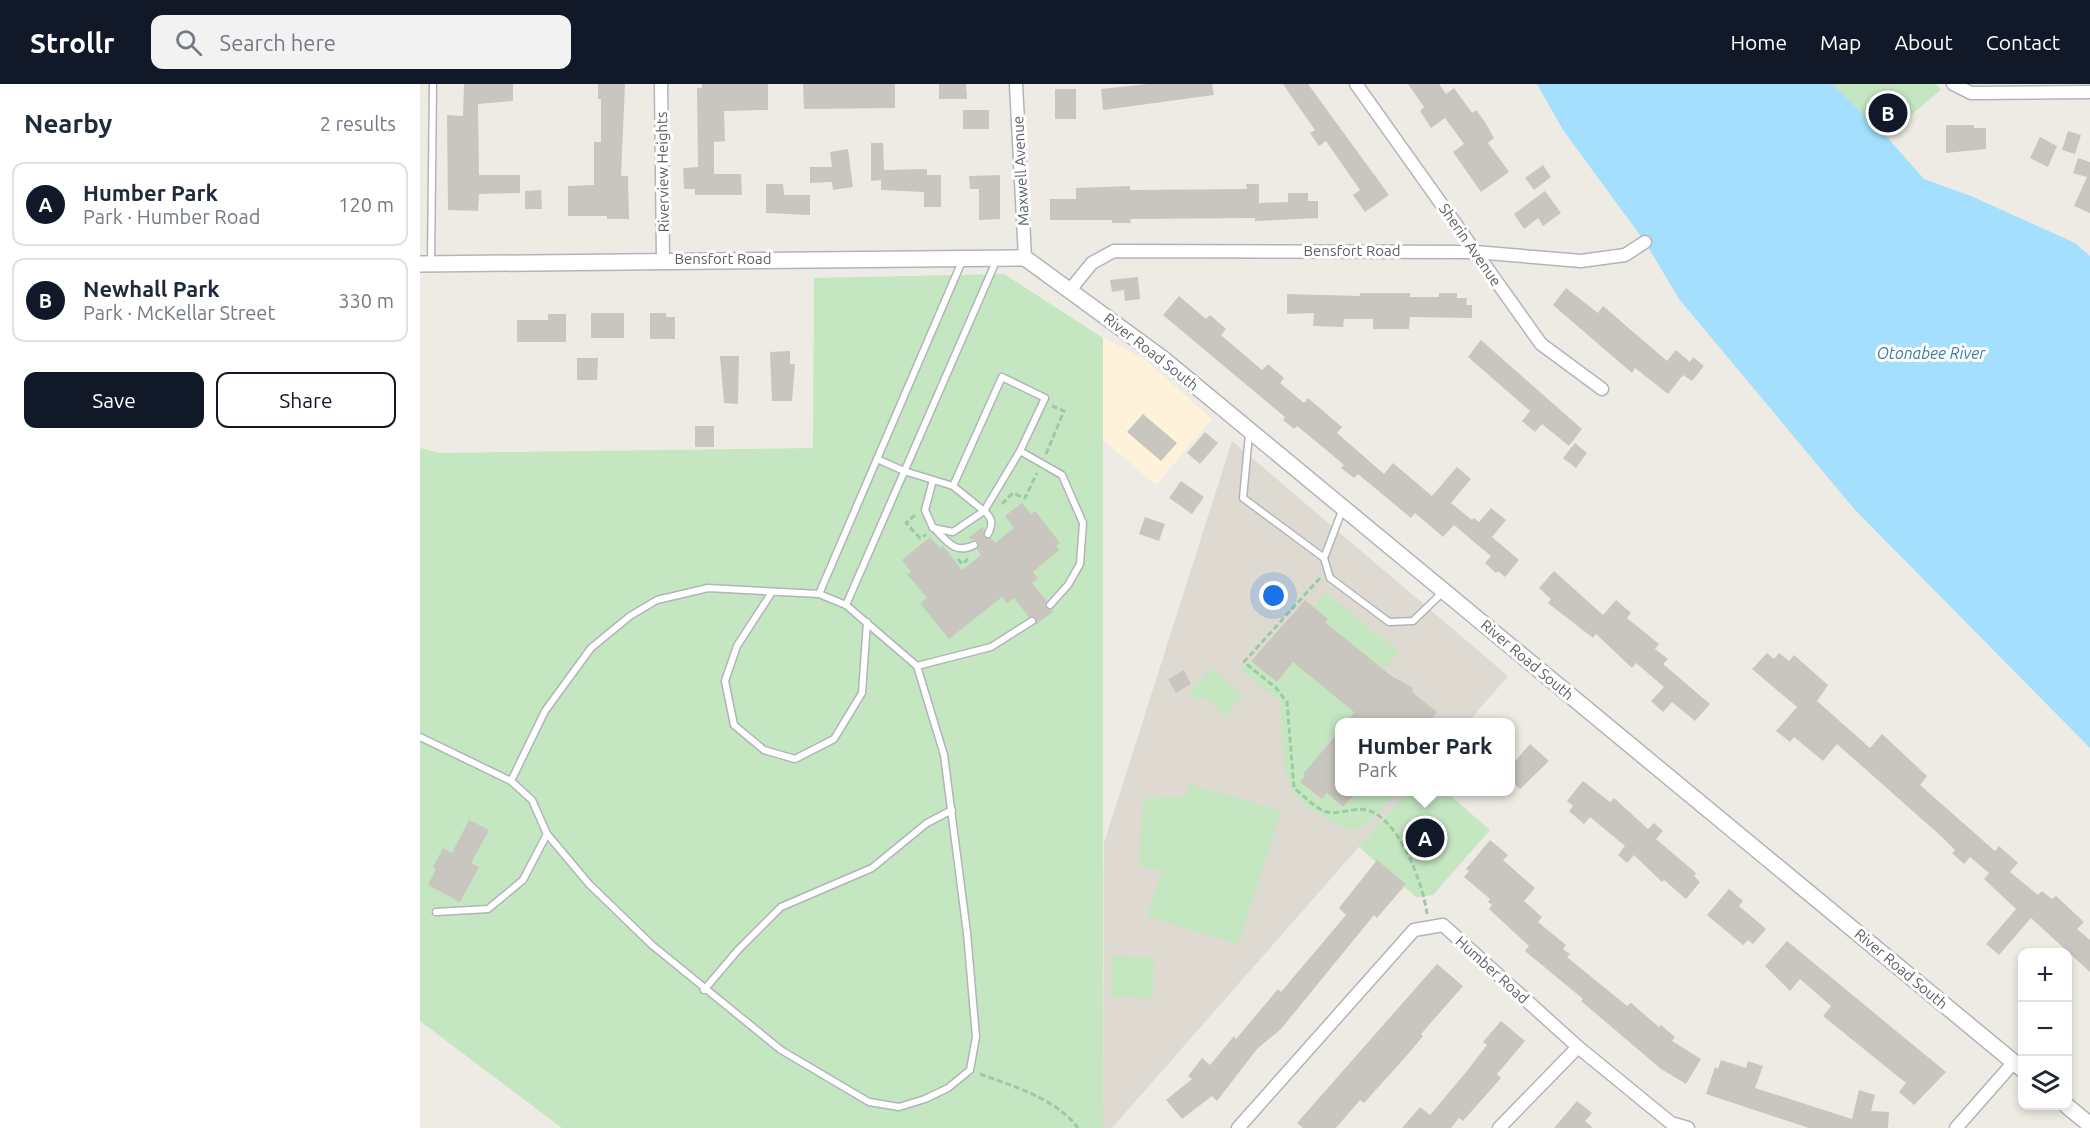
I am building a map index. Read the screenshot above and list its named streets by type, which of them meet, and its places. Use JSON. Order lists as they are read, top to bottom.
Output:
{
  "streets": {
    "street": [
      "Maxwell Avenue",
      "Riverview Heights",
      "Sherin Avenue",
      "Bensfort Road",
      "River Road South",
      "Humber Road"
    ]
  },
  "crossings": [
    ["Maxwell Avenue", "Bensfort Road"],
    ["Maxwell Avenue", "River Road South"],
    ["Riverview Heights", "Bensfort Road"],
    ["Sherin Avenue", "Bensfort Road"],
    ["Bensfort Road", "River Road South"]
  ],
  "water": ["Otonabee River"],
  "page": {
    "header": "Strollr",
    "search": "Search here",
    "nav": [
      "Home",
      "Map",
      "About",
      "Contact"
    ],
    "heading": ["Nearby", "2 results"],
    "pins": ["B", "A"],
    "list": [
      {
        "mark": "A",
        "name": "Humber Park",
        "note": "Park · Humber Road",
        "value": "120 m"
      },
      {
        "mark": "B",
        "name": "Newhall Park",
        "note": "Park · McKellar Street",
        "value": "330 m"
      }
    ],
    "buttons": ["Save", "Share"],
    "popup": ["Humber Park", "Park"],
    "map_buttons": ["+", "−"]
  }
}
